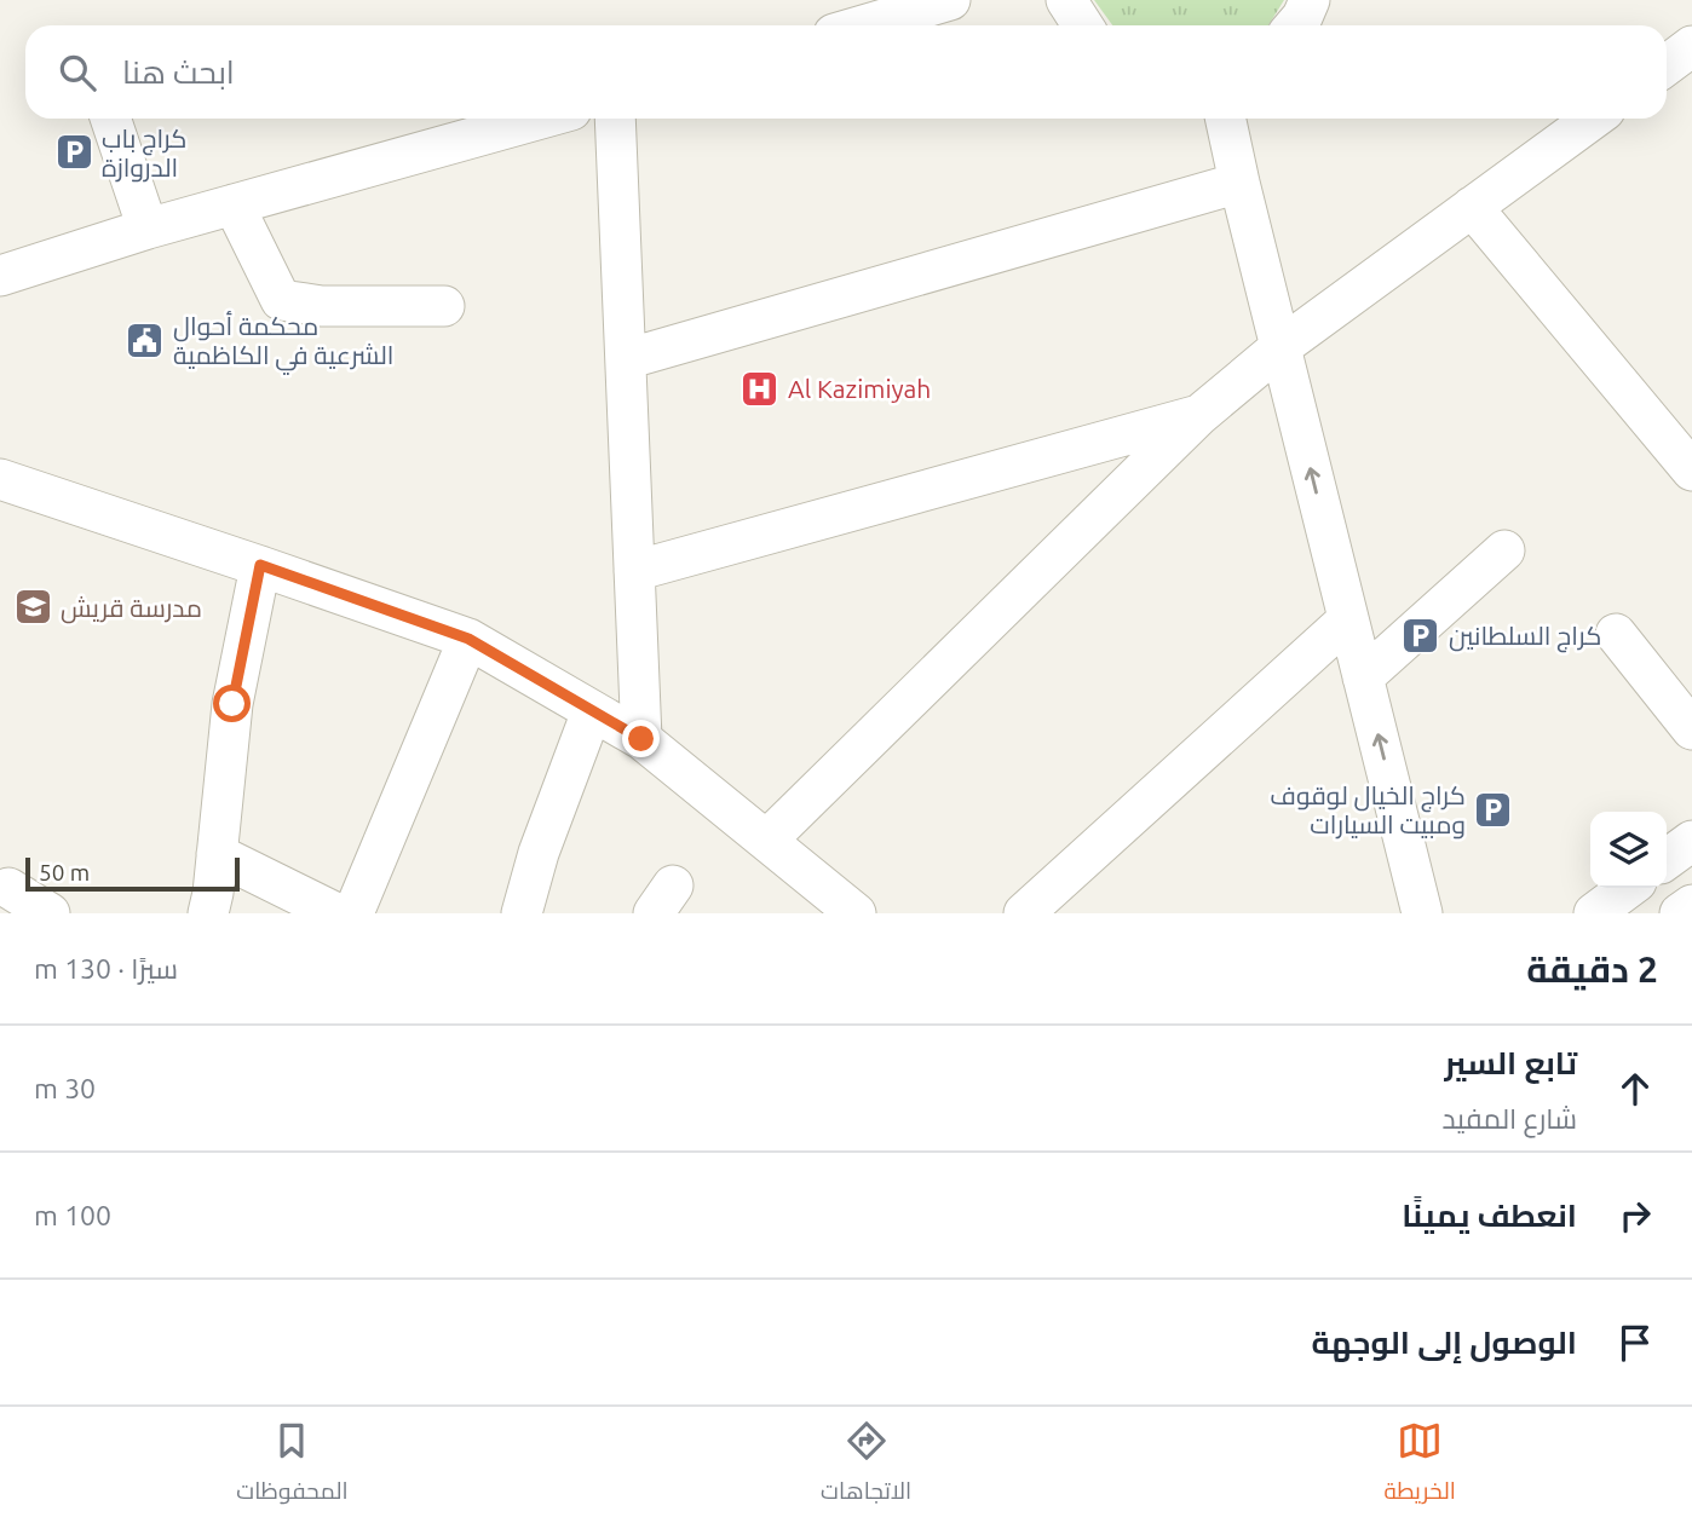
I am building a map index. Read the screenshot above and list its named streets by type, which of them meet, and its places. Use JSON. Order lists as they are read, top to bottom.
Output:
{
  "places": {
    "parking": ["كراج باب الدروازة", "كراج السلطانين", "كراج الخيال لوقوف ومبيت السيارات"],
    "public building": ["محكمة أحوال الشرعية في الكاظمية"],
    "hospital": ["Al Kazimiyah"],
    "school or university": ["مدرسة قريش"]
  },
  "scale_bar": "50 m",
  "page": {
    "search": "ابحث هنا",
    "scale": "50 m",
    "heading": ["2 دقيقة", "سيرًا · 130 m"],
    "list": [
      ["تابع السير", "شارع المفيد", "30 m"],
      ["انعطف يمينًا", "100 m"],
      "الوصول إلى الوجهة"
    ],
    "nav": ["الخريطة", "الاتجاهات", "المحفوظات"]
  }
}
